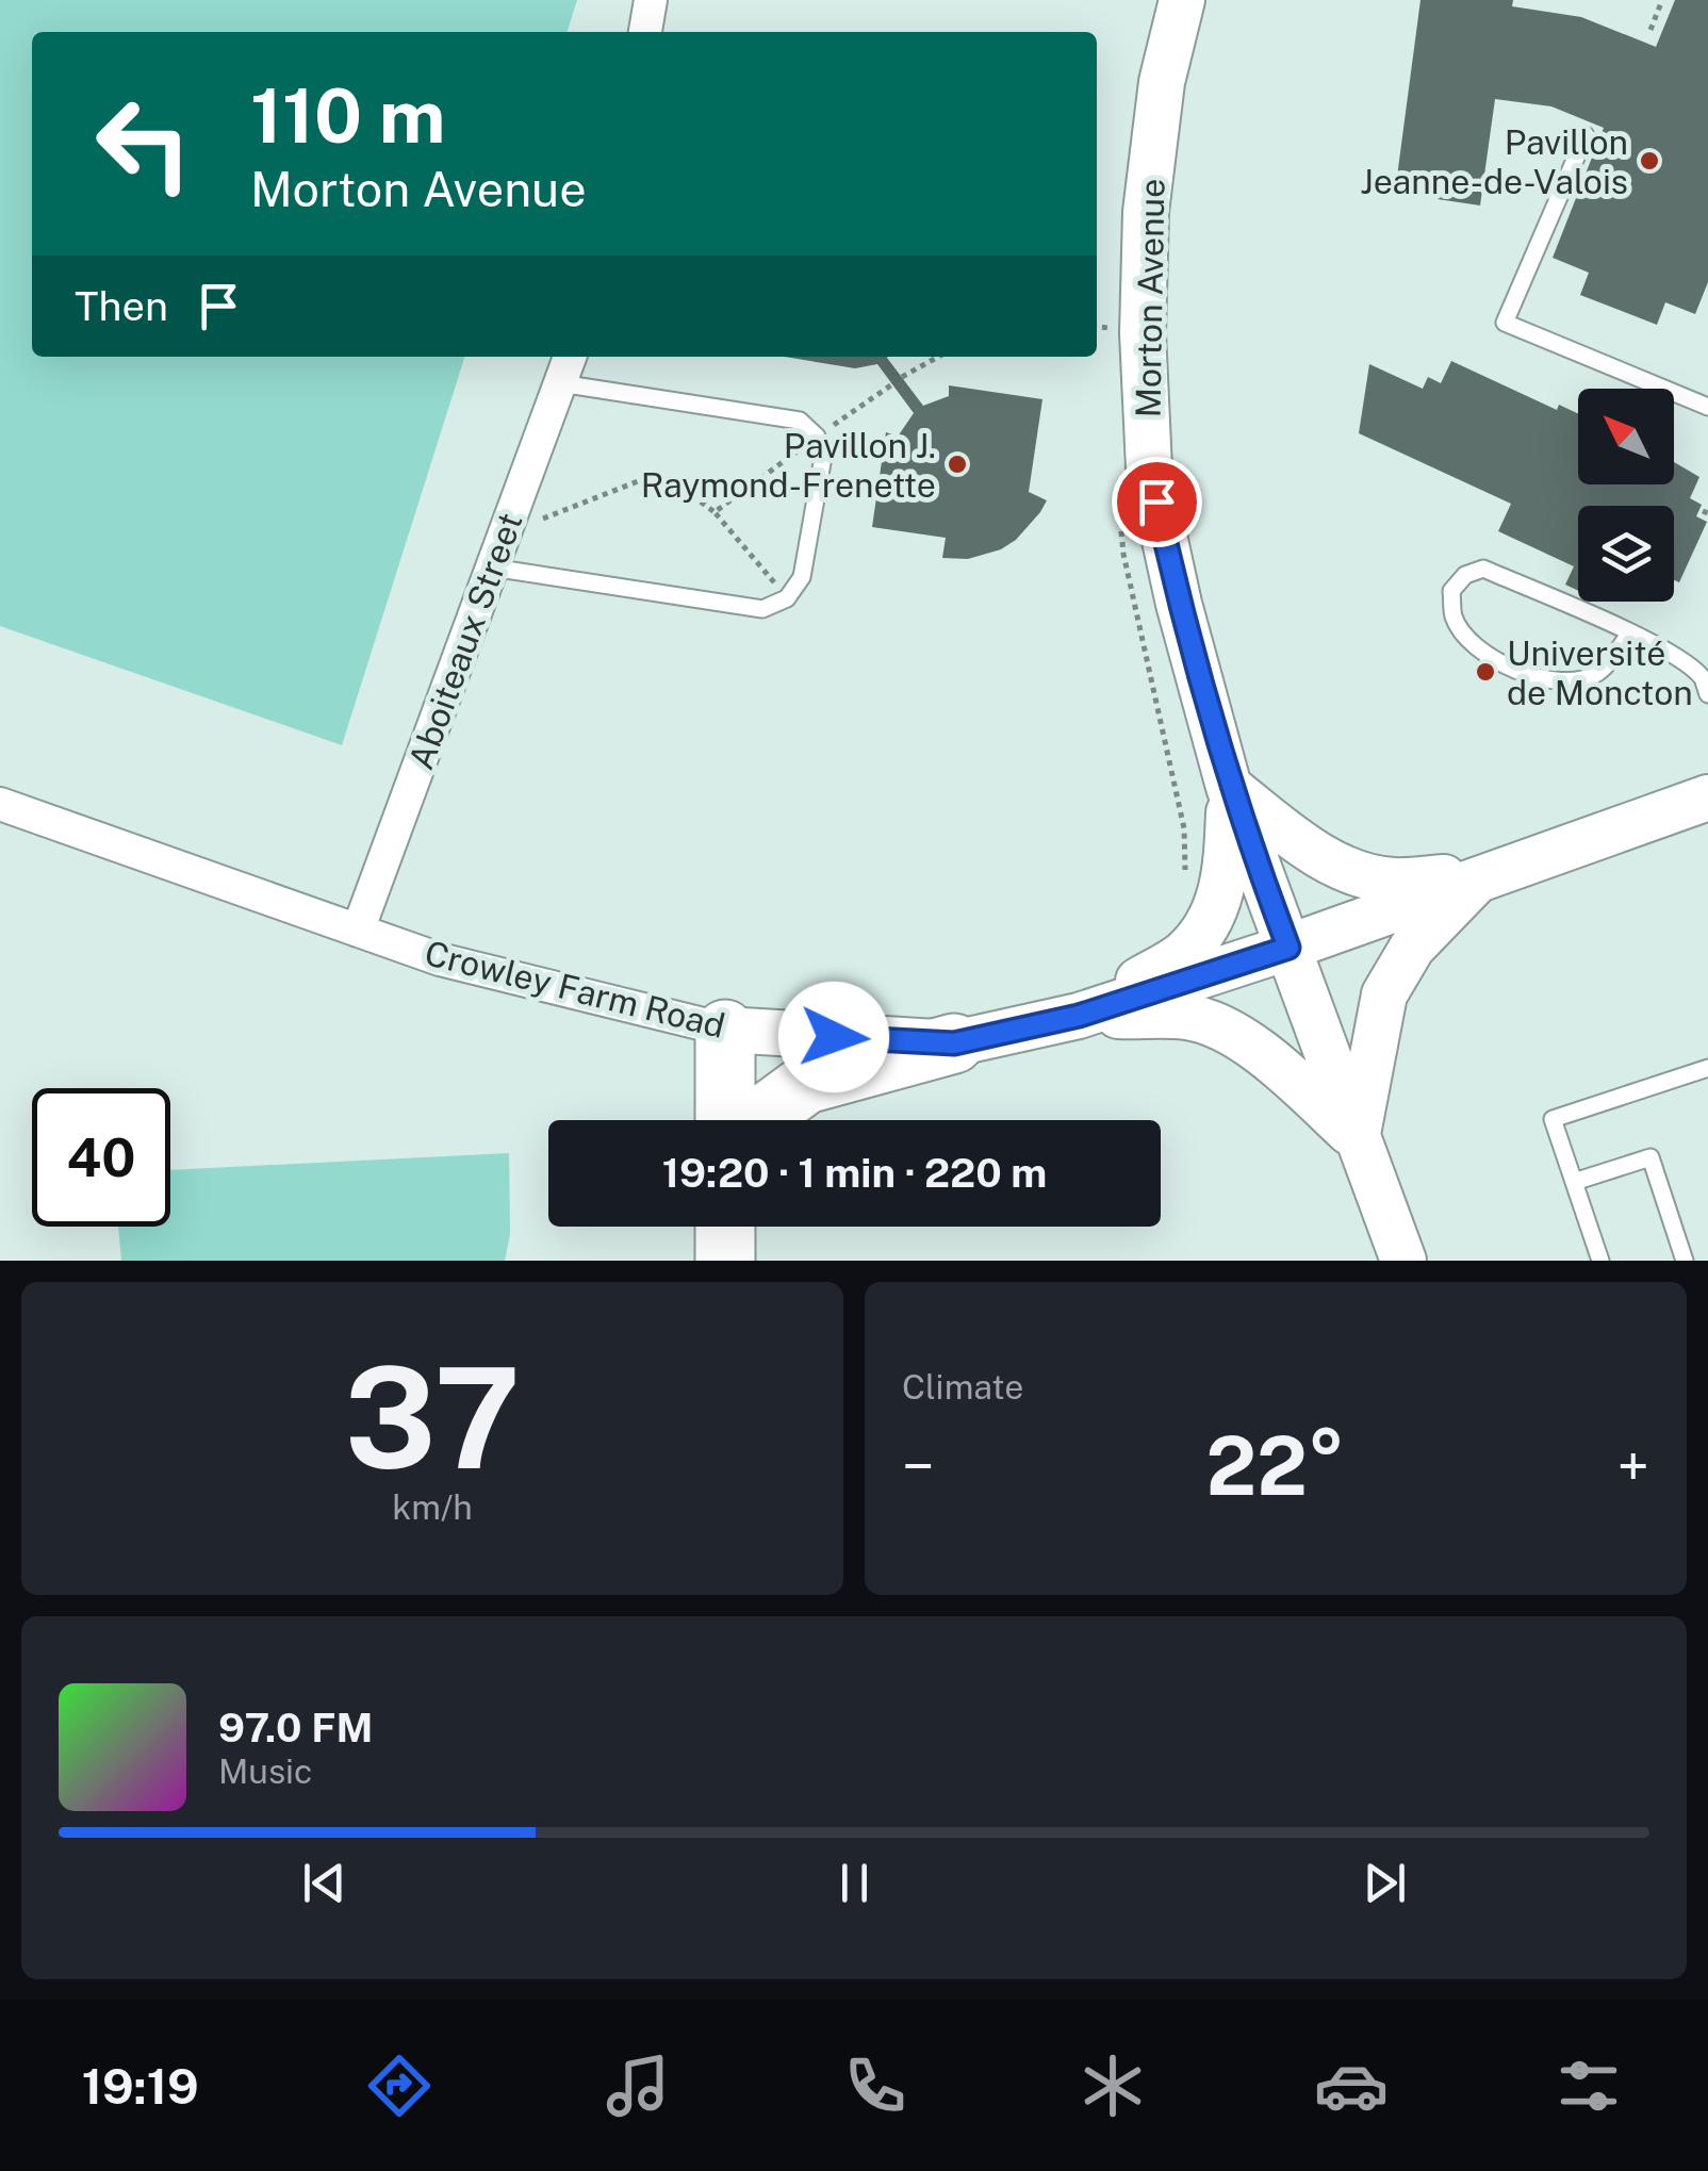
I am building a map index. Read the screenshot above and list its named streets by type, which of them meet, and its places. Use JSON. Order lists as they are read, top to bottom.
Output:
{
  "streets": {
    "street": ["Morton Avenue", "Aboiteaux Street", "Crowley Farm Road"]
  },
  "crossings": [
    ["Morton Avenue", "Crowley Farm Road"],
    ["Aboiteaux Street", "Crowley Farm Road"]
  ],
  "places": ["Pavillon Jeanne-de-Valois", "Pavillon J. Raymond-Frenette", "Université de Moncton"],
  "north": "top left",
  "page": {
    "turn": ["110 m", "Morton Avenue"],
    "then": "Then",
    "limit": "40",
    "trip": "19:20 · 1 min · 220 m",
    "tile": [
      ["37", "km/h"],
      "Climate"
    ],
    "heat": ["−", "22°", "+"],
    "song": ["97.0 FM", "Music"],
    "tabs": "19:19"
  }
}
